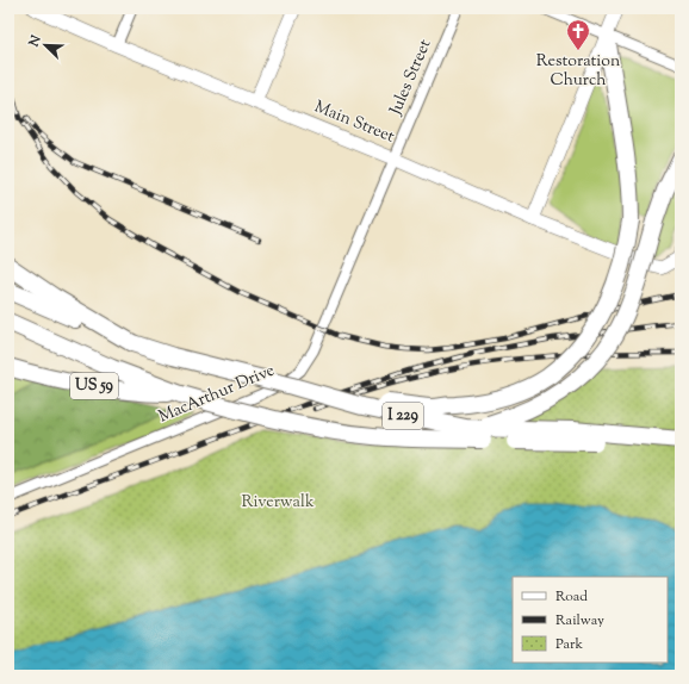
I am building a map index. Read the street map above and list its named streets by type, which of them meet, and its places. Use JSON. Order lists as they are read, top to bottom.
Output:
{
  "streets": {
    "highway": ["US 59", "I 229"],
    "main road": ["Main Street"],
    "street": ["Jules Street", "MacArthur Drive"]
  },
  "crossings": [
    ["Jules Street", "Main Street"],
    ["Jules Street", "MacArthur Drive"],
    ["Main Street", "MacArthur Drive"],
    ["US 59", "I 229"]
  ],
  "parks": ["Riverwalk"],
  "places": {
    "church": ["Restoration Church"]
  },
  "legend": ["Road", "Railway", "Park"],
  "north": "top left"
}
